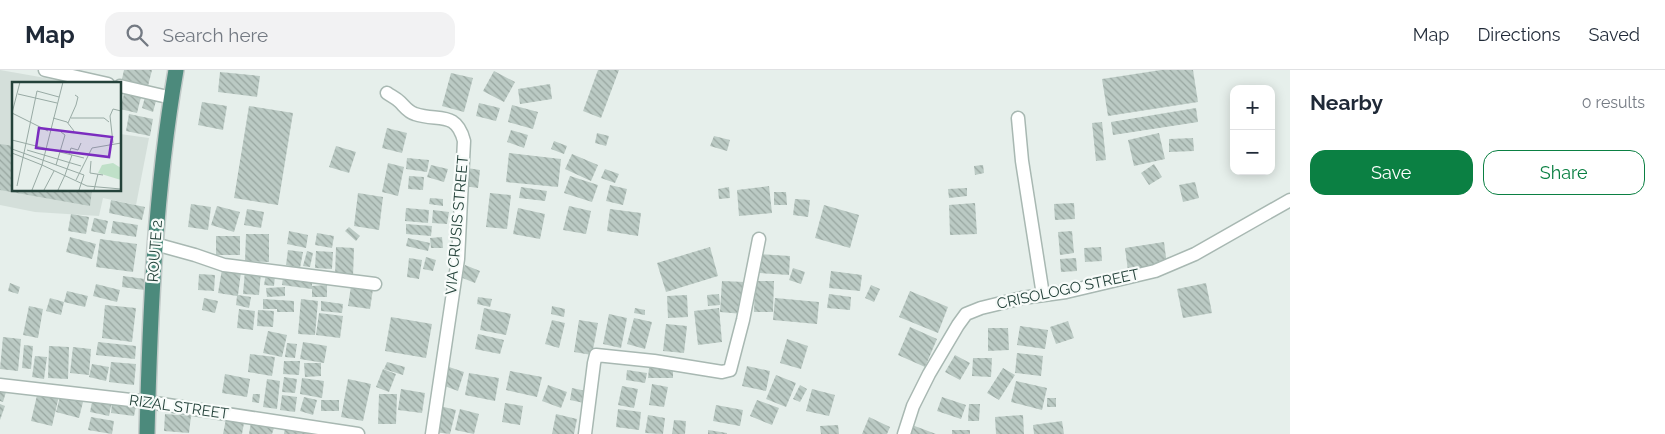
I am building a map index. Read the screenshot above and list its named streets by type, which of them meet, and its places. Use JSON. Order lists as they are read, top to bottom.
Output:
{
  "streets": {
    "highway": ["ROUTE 2"],
    "street": ["VIA CRUSIS STREET", "CRISOLOGO STREET", "RIZAL STREET"]
  },
  "crossings": [
    ["ROUTE 2", "RIZAL STREET"]
  ],
  "page": {
    "header": "Map",
    "search": "Search here",
    "nav": ["Map", "Directions", "Saved"],
    "heading": ["Nearby", "0 results"],
    "map_buttons": ["+", "−"],
    "buttons": ["Save", "Share"]
  }
}
